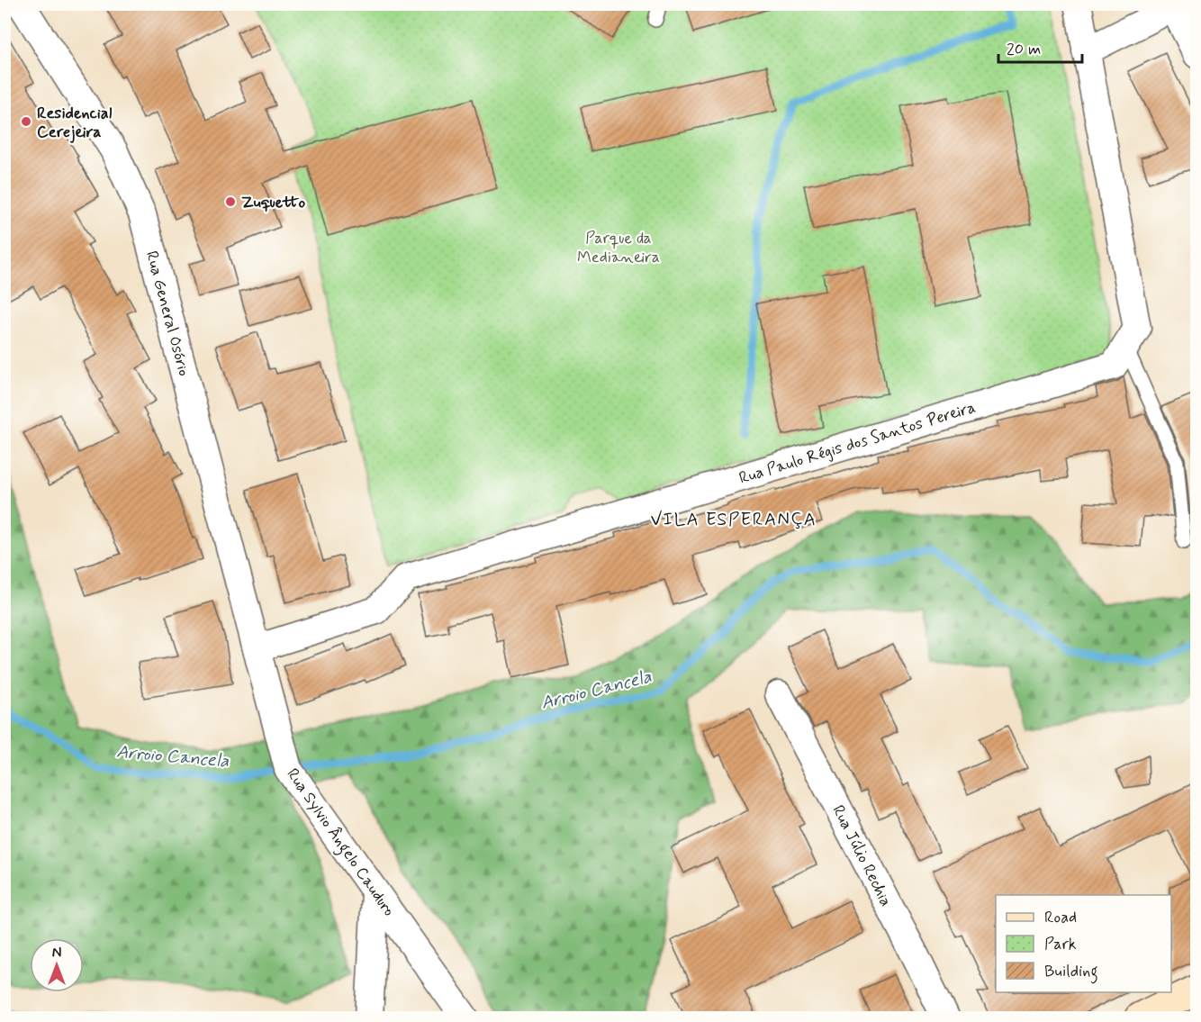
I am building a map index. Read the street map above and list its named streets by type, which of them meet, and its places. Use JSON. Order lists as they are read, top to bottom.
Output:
{
  "streets": {
    "street": [
      "Rua General Osório",
      "Rua Paulo Régis dos Santos Pereira",
      "Rua Sylvio Ângelo Cauduro",
      "Rua Júlio Rechia"
    ]
  },
  "crossings": [
    ["Rua General Osório", "Rua Paulo Régis dos Santos Pereira"],
    ["Rua General Osório", "Rua Sylvio Ângelo Cauduro"],
    ["Rua Paulo Régis dos Santos Pereira", "Rua Sylvio Ângelo Cauduro"]
  ],
  "districts": ["VILA ESPERANÇA"],
  "water": ["Arroio Cancela"],
  "parks": ["Parque da Medianeira"],
  "places": ["Residencial Cerejeira", "Zuquetto"],
  "legend": ["Road", "Park", "Building"],
  "scale_bar": "20 m",
  "north": "top"
}
